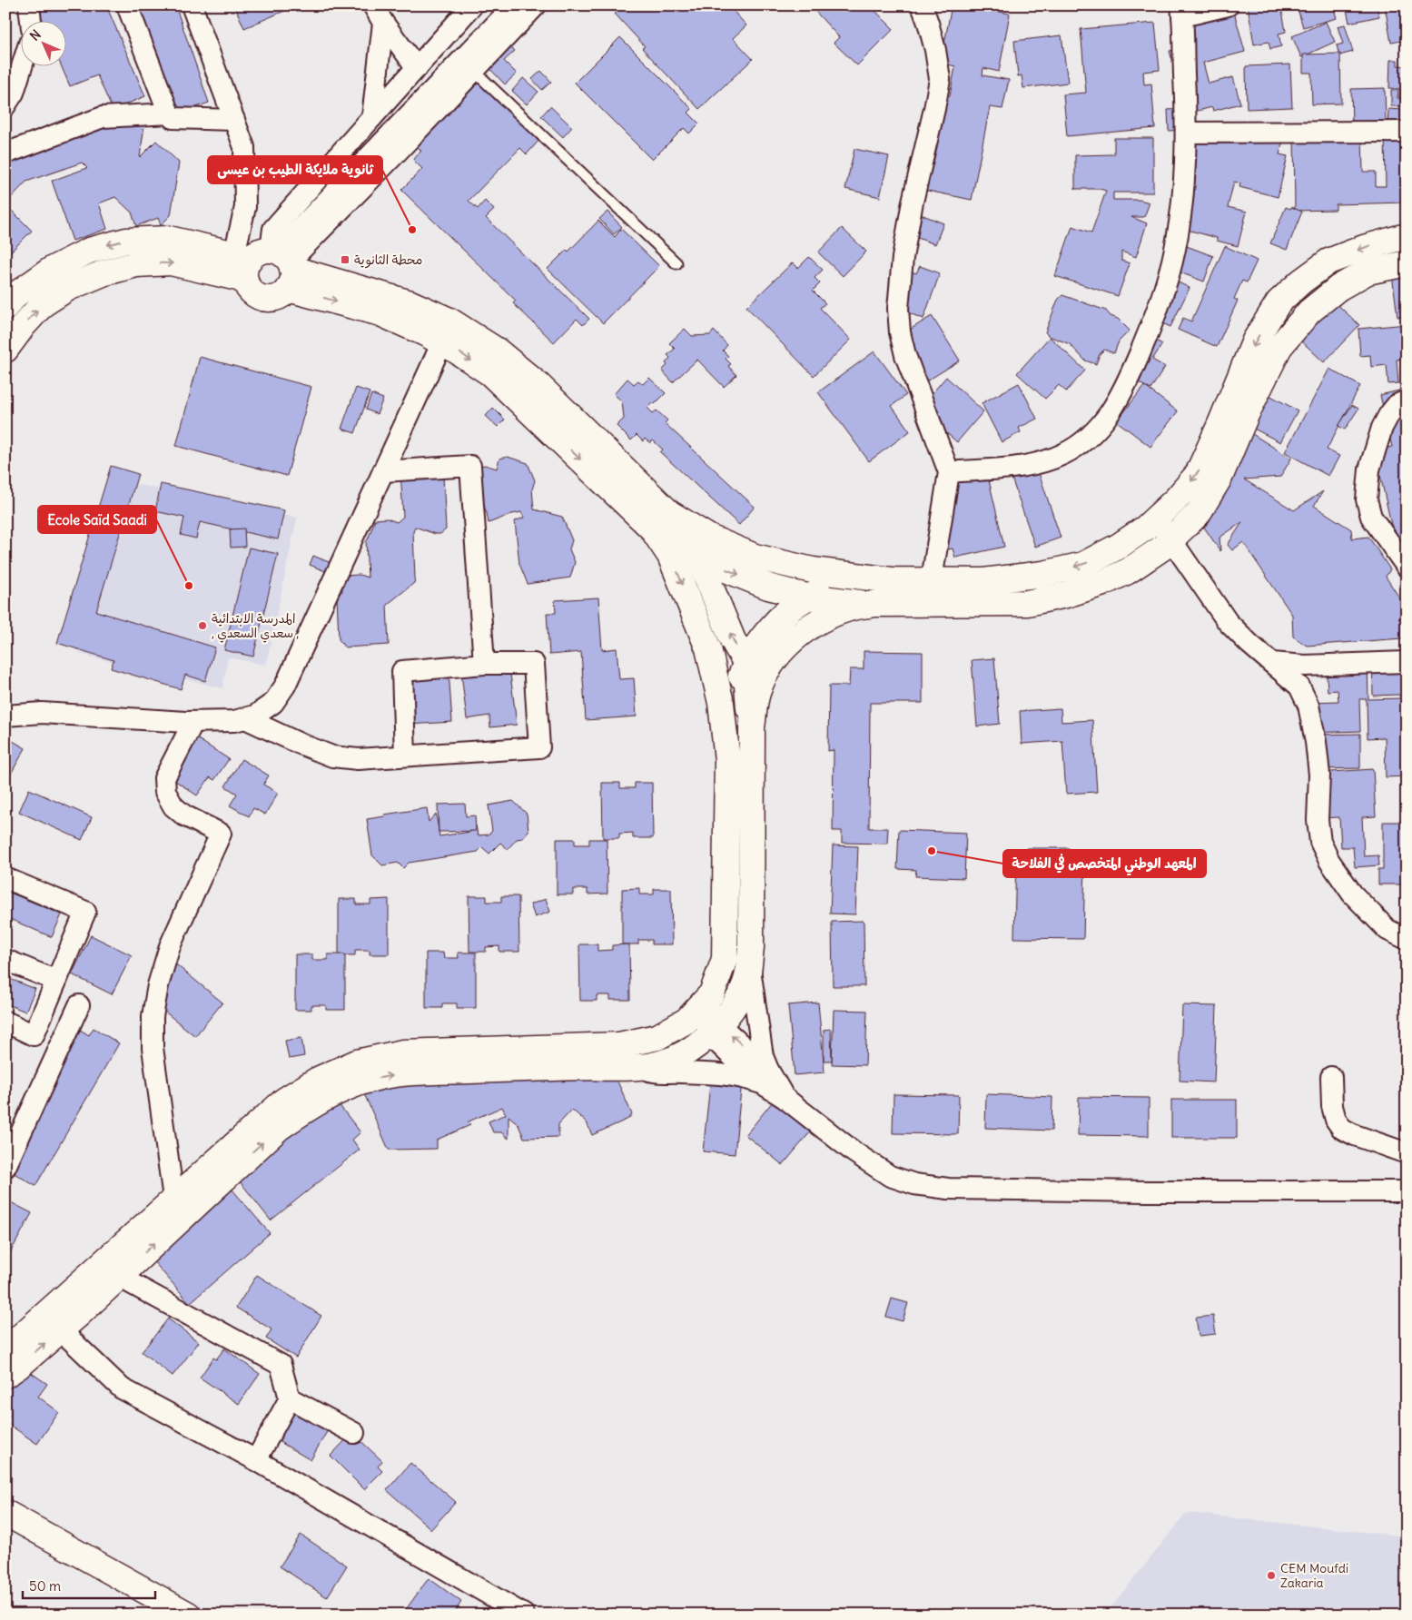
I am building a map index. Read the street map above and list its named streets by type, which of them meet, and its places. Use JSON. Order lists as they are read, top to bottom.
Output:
{
  "places": {
    "other": [
      "ثانوية ملايكة الطيب بن عيسى",
      "Ecole Saïd Saadi",
      "المدرسة الابتدائية , سعدي السعدي ,",
      "المعهد الوطني المتخصص في الفلاحة",
      "CEM Moufdi Zakaria"
    ],
    "transit": ["محطة الثانوية"]
  },
  "scale_bar": "50 m",
  "north": "top left"
}
